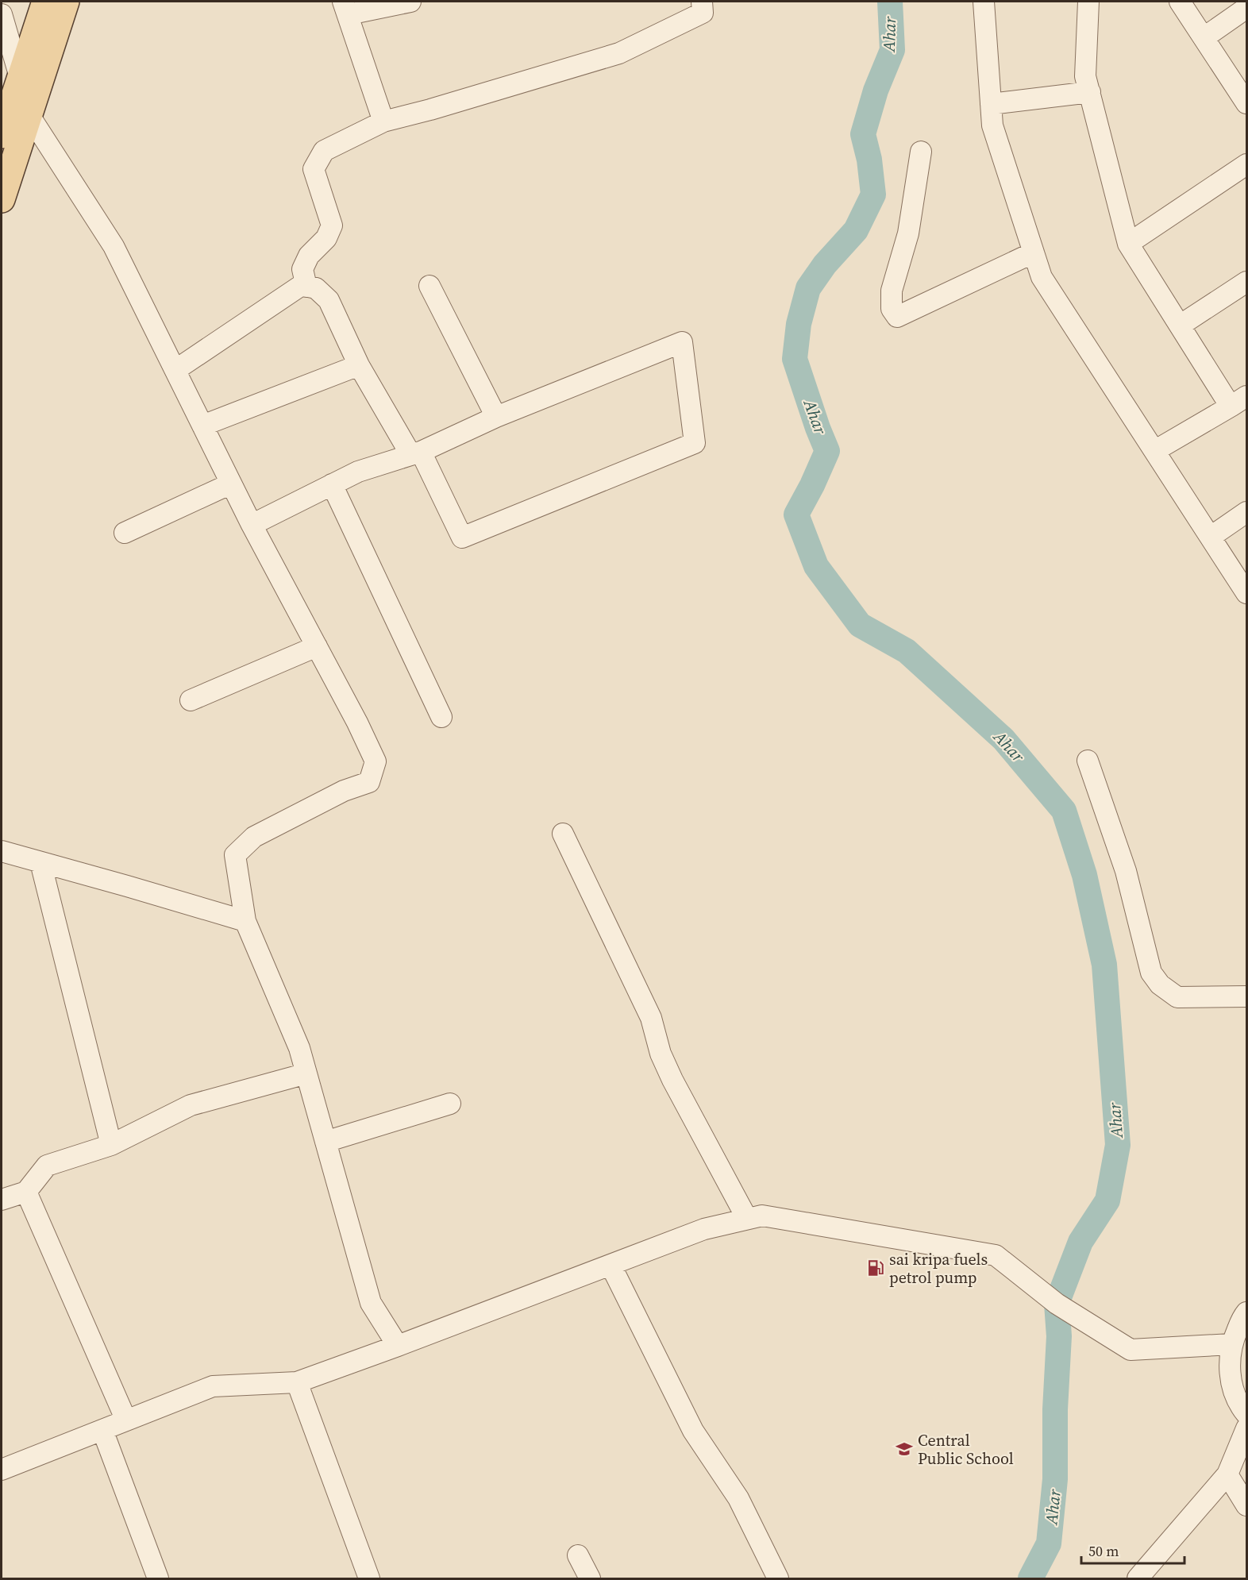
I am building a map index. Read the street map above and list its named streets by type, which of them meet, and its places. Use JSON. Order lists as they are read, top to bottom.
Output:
{
  "water": ["Ahar"],
  "places": {
    "fuel station": ["sai kripa fuels petrol pump"],
    "school or university": ["Central Public School"]
  },
  "scale_bar": "50 m"
}
